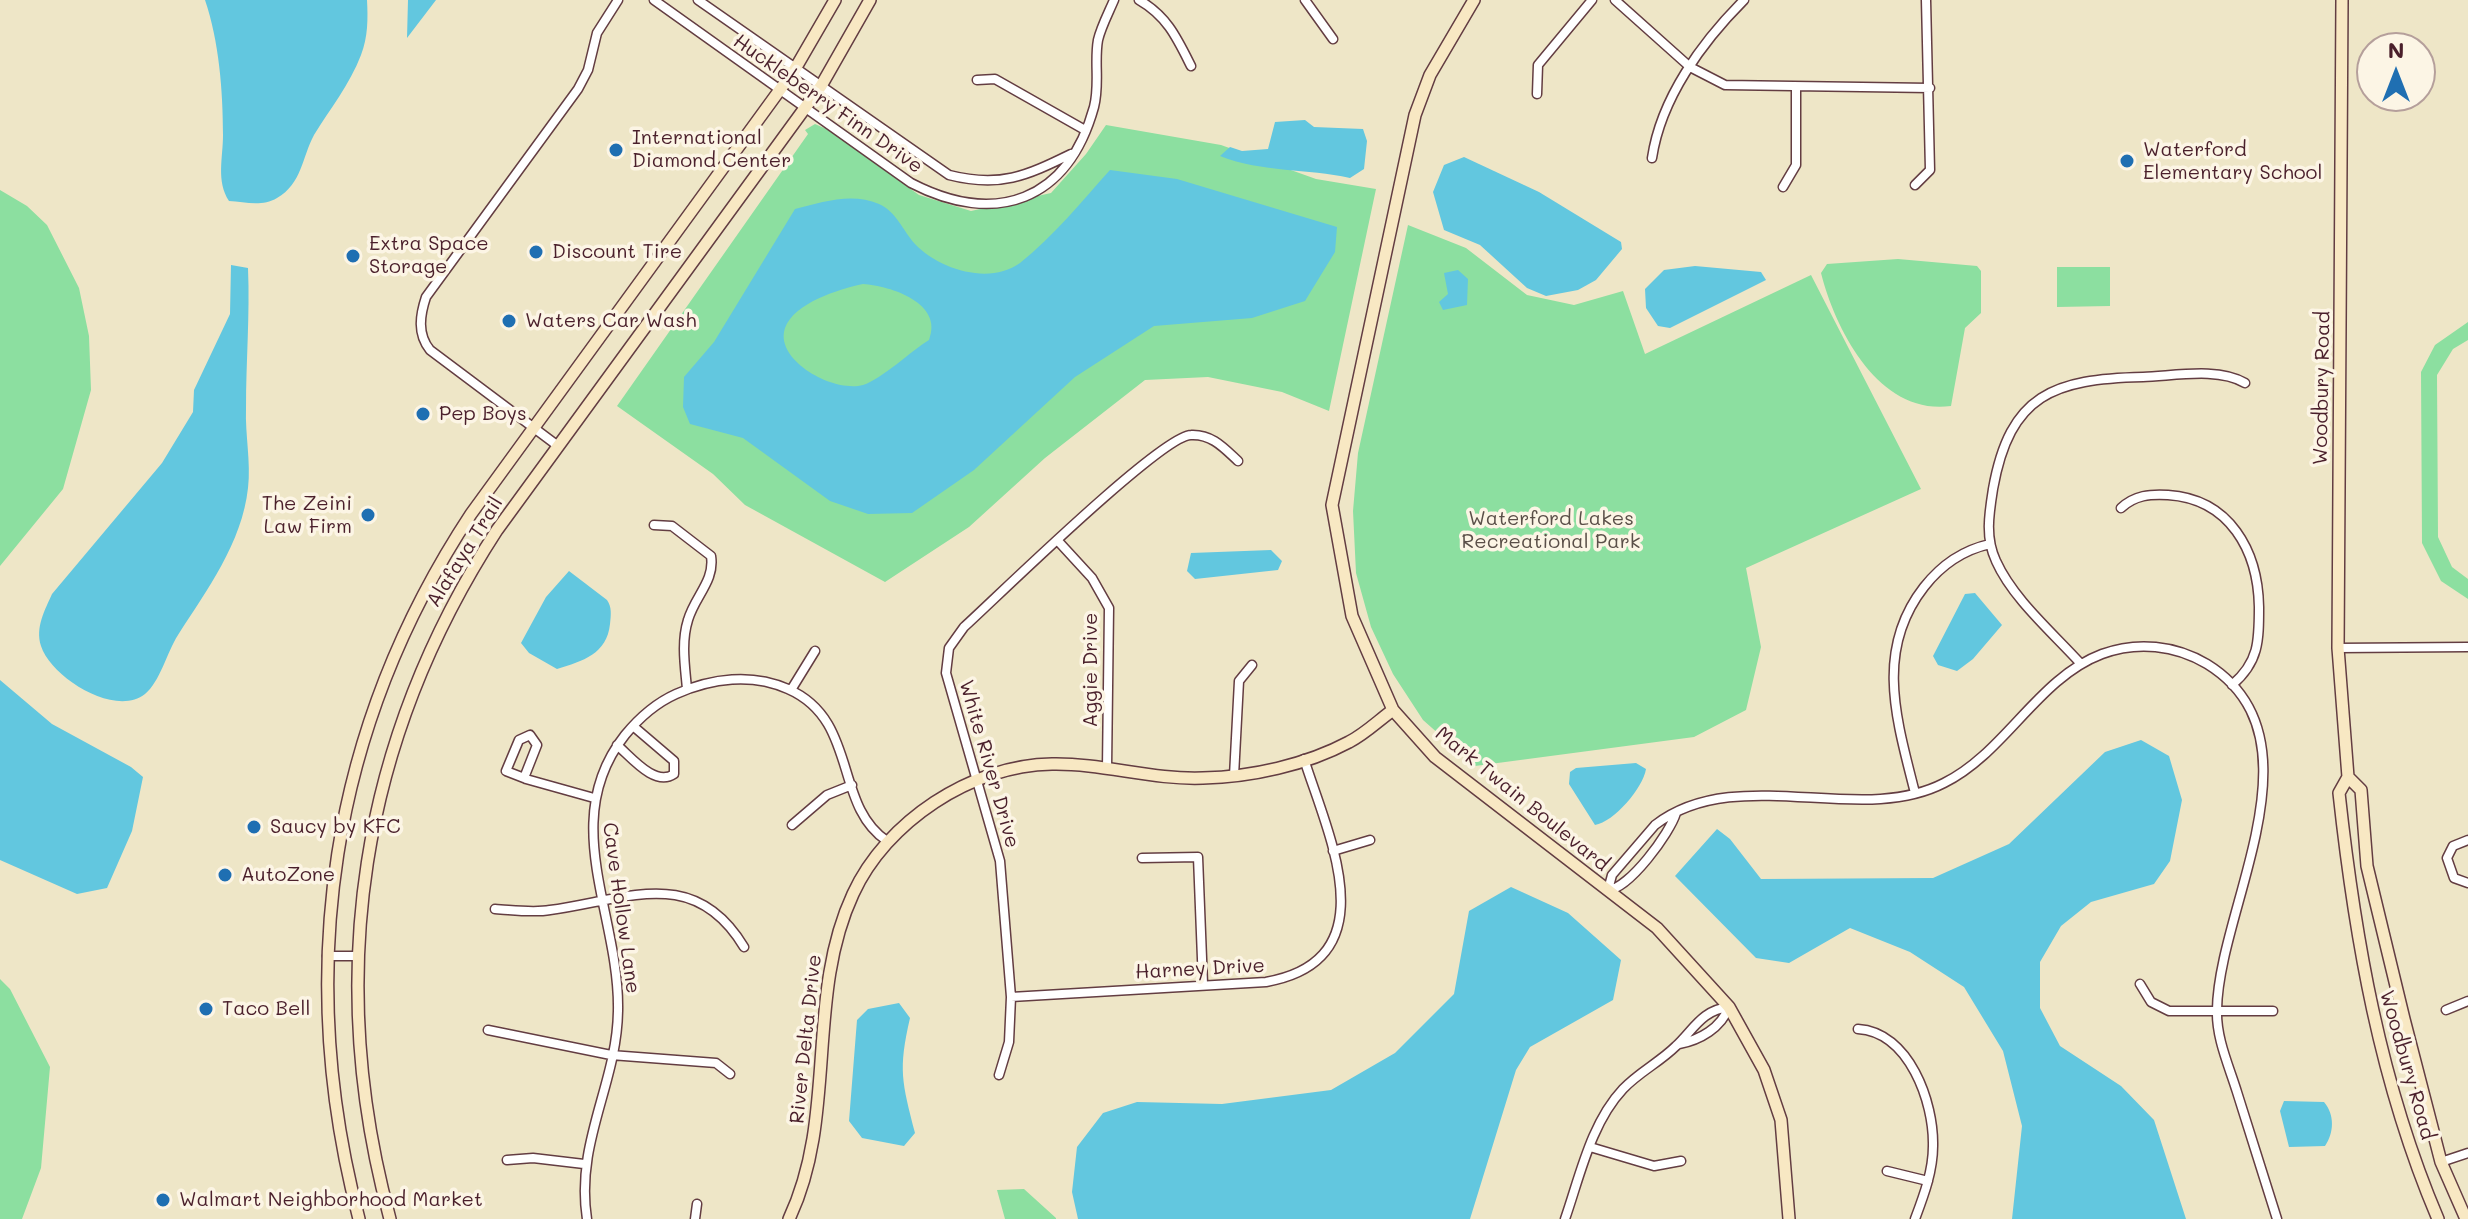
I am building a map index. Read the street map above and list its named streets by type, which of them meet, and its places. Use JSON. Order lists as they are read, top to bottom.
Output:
{
  "streets": {
    "street": [
      "Huckleberry Finn Drive",
      "Woodbury Road",
      "Alafaya Trail",
      "Aggie Drive",
      "White River Drive",
      "Mark Twain Boulevard",
      "Cave Hollow Lane",
      "Harney Drive",
      "River Delta Drive"
    ]
  },
  "crossings": [
    ["Huckleberry Finn Drive", "Alafaya Trail"],
    ["Aggie Drive", "White River Drive"],
    ["Aggie Drive", "River Delta Drive"],
    ["White River Drive", "Harney Drive"],
    ["White River Drive", "River Delta Drive"],
    ["Mark Twain Boulevard", "River Delta Drive"],
    ["Cave Hollow Lane", "River Delta Drive"],
    ["Harney Drive", "River Delta Drive"]
  ],
  "parks": ["Waterford Lakes Recreational Park"],
  "places": [
    "International Diamond Center",
    "Waterford Elementary School",
    "Discount Tire",
    "Extra Space Storage",
    "Waters Car Wash",
    "Pep Boys",
    "The Zeini Law Firm",
    "Saucy by KFC",
    "AutoZone",
    "Taco Bell",
    "Walmart Neighborhood Market"
  ],
  "north": "top"
}
